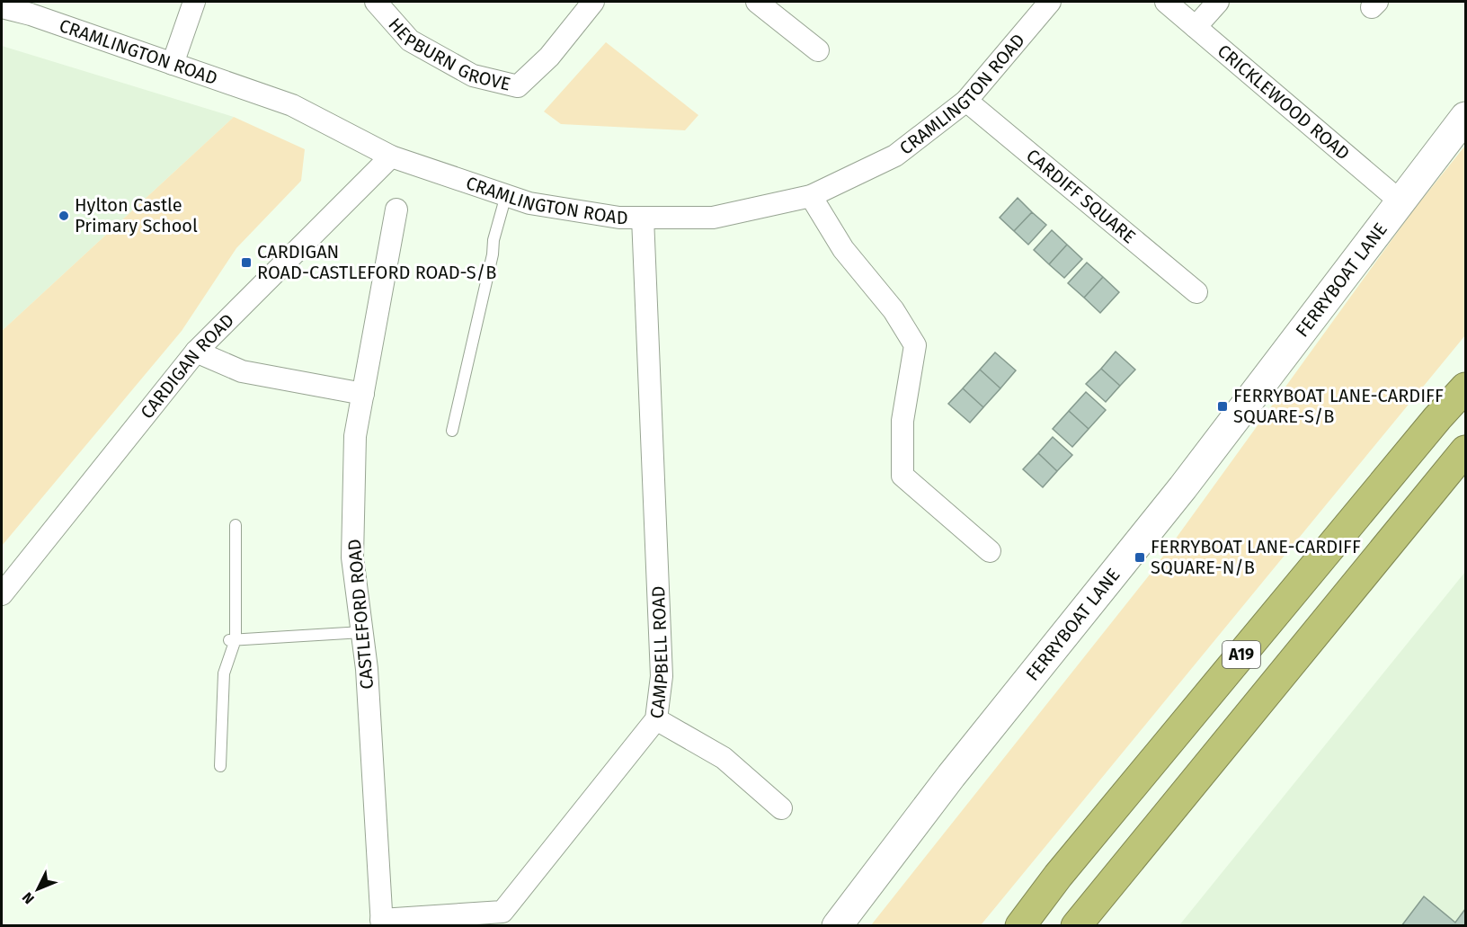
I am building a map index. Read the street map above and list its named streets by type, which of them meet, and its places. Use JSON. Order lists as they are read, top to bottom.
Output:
{
  "streets": {
    "highway": ["A19"],
    "street": [
      "HEPBURN GROVE",
      "CRAMLINGTON ROAD",
      "CRICKLEWOOD ROAD",
      "CARDIFF SQUARE",
      "FERRYBOAT LANE",
      "CARDIGAN ROAD",
      "CASTLEFORD ROAD",
      "CAMPBELL ROAD"
    ]
  },
  "crossings": [
    ["CRAMLINGTON ROAD", "CARDIFF SQUARE"],
    ["CRAMLINGTON ROAD", "CARDIGAN ROAD"],
    ["CRAMLINGTON ROAD", "CAMPBELL ROAD"],
    ["CRICKLEWOOD ROAD", "FERRYBOAT LANE"],
    ["CASTLEFORD ROAD", "CAMPBELL ROAD"]
  ],
  "places": {
    "other": ["Hylton Castle Primary School"],
    "transit": ["CARDIGAN ROAD-CASTLEFORD ROAD-S/B", "FERRYBOAT LANE-CARDIFF SQUARE-S/B", "FERRYBOAT LANE-CARDIFF SQUARE-N/B"]
  },
  "north": "bottom left"
}
